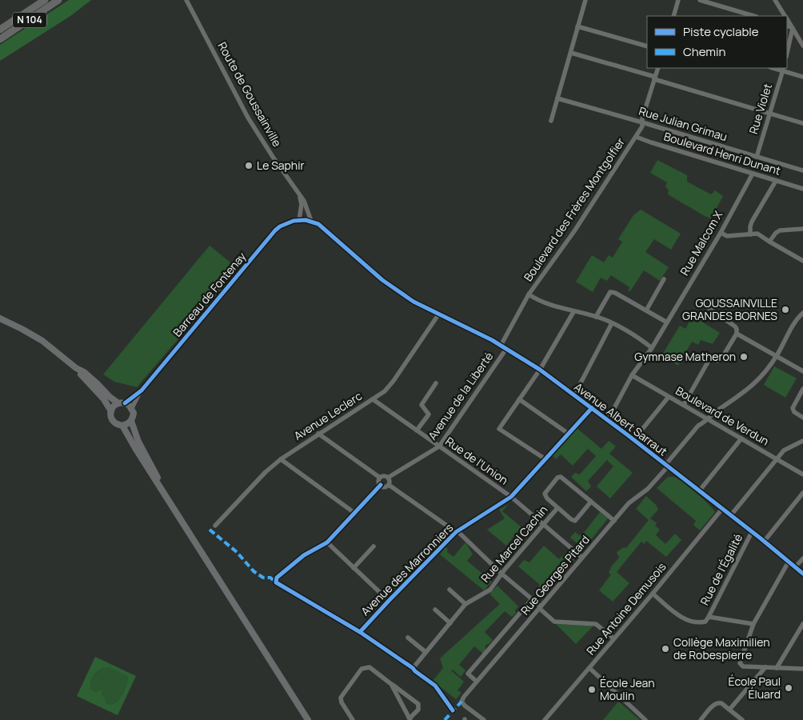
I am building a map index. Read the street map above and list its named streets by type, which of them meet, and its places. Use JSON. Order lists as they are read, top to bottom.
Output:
{
  "streets": {
    "highway": ["N 104"],
    "street": [
      "Route de Goussainville",
      "Rue Violet",
      "Rue Julian Grimau",
      "Boulevard Henri Dunant",
      "Boulevard des Frères Montgolfier",
      "Rue Malcom X",
      "Barreau de Fontenay",
      "Avenue de la Liberté",
      "Avenue Leclerc",
      "Boulevard de Verdun",
      "Avenue Albert Sarraut",
      "Rue de l'Union",
      "Rue Marcel Cachin",
      "Avenue des Marronniers",
      "Rue de l'Égalité",
      "Rue Georges Pitard",
      "Rue Antoine Demusois"
    ]
  },
  "crossings": [
    ["Route de Goussainville", "Avenue Albert Sarraut"],
    ["Rue Violet", "Rue Julian Grimau"],
    ["Rue Julian Grimau", "Boulevard des Frères Montgolfier"],
    ["Boulevard Henri Dunant", "Boulevard des Frères Montgolfier"],
    ["Boulevard Henri Dunant", "Rue Malcom X"],
    ["Boulevard des Frères Montgolfier", "Avenue Albert Sarraut"],
    ["Rue Malcom X", "Boulevard de Verdun"],
    ["Rue Malcom X", "Avenue Albert Sarraut"],
    ["Avenue de la Liberté", "Avenue Albert Sarraut"],
    ["Avenue de la Liberté", "Rue de l'Union"],
    ["Avenue Leclerc", "Avenue Albert Sarraut"],
    ["Avenue Leclerc", "Rue de l'Union"],
    ["Boulevard de Verdun", "Rue Georges Pitard"],
    ["Avenue Albert Sarraut", "Avenue des Marronniers"],
    ["Avenue Albert Sarraut", "Rue de l'Égalité"],
    ["Avenue Albert Sarraut", "Rue Georges Pitard"],
    ["Avenue Albert Sarraut", "Rue Antoine Demusois"],
    ["Rue de l'Union", "Rue Marcel Cachin"],
    ["Rue de l'Union", "Avenue des Marronniers"],
    ["Rue de l'Union", "Rue Georges Pitard"]
  ],
  "places": [
    "Le Saphir",
    "GOUSSAINVILLE GRANDES BORNES",
    "Gymnase Matheron",
    "Collège Maximilien de Robespierre",
    "École Paul Éluard",
    "École Jean Moulin"
  ],
  "legend": ["Piste cyclable", "Chemin"]
}
